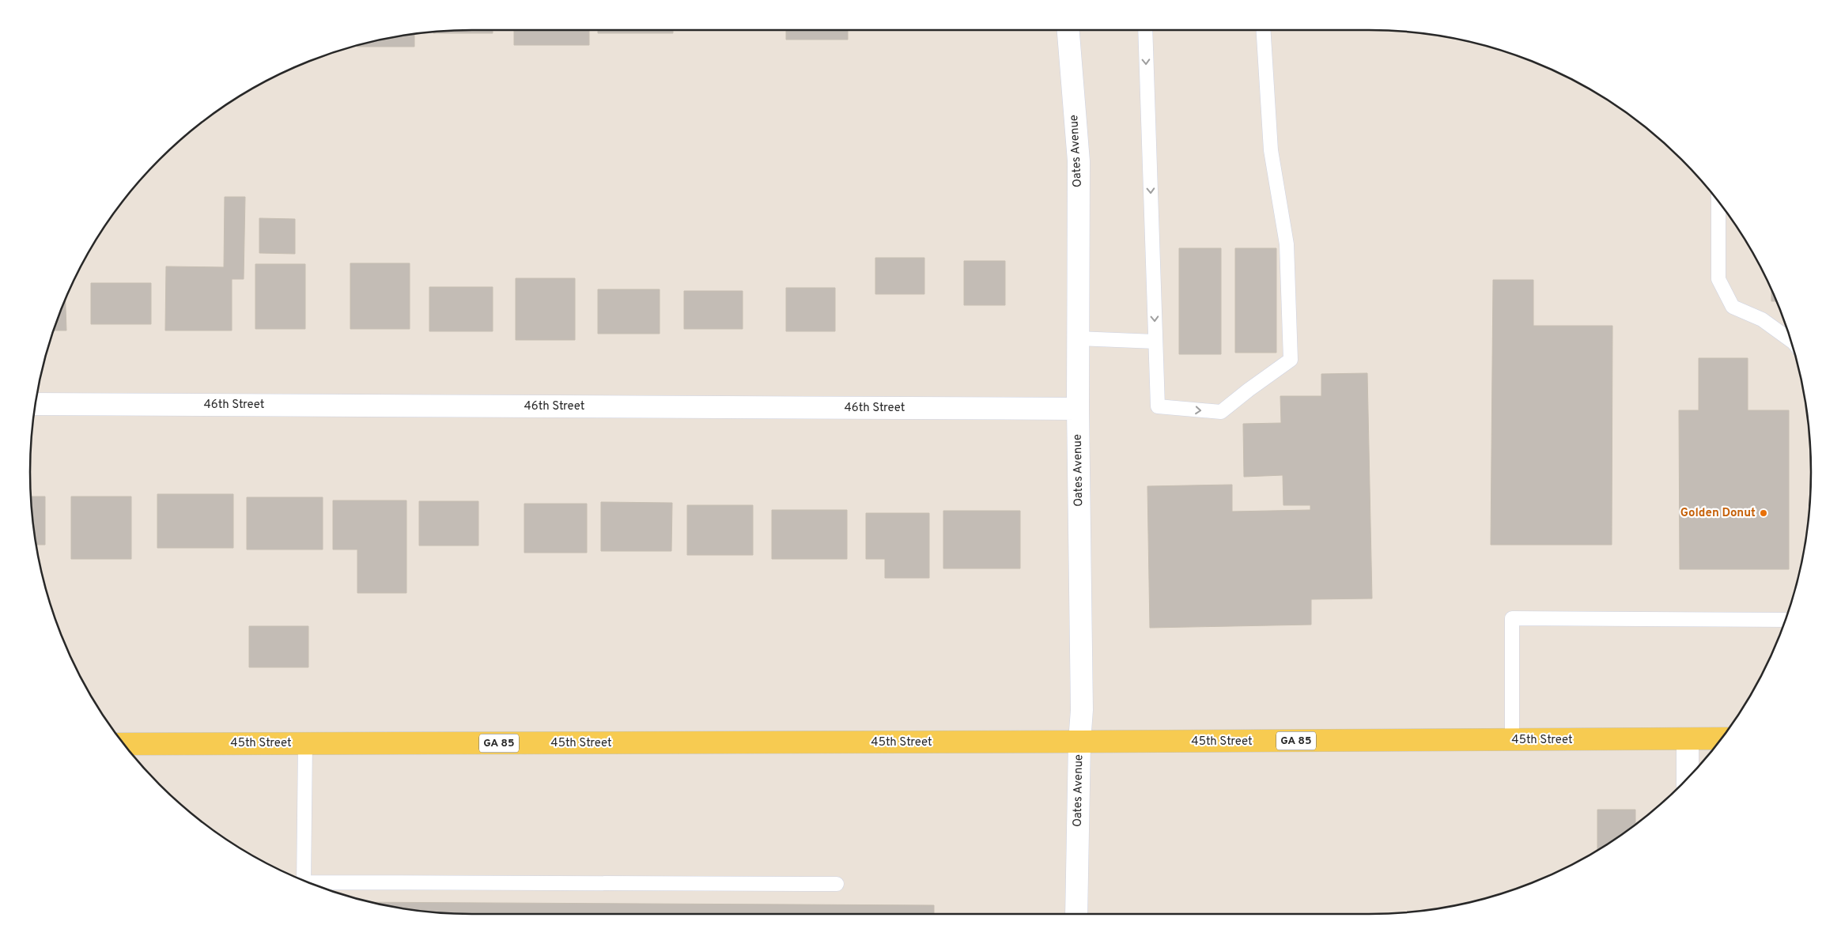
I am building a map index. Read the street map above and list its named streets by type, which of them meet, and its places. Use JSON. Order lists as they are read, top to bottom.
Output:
{
  "streets": {
    "main road": ["45th Street", "GA 85"],
    "street": ["Oates Avenue", "46th Street"]
  },
  "crossings": [
    ["Oates Avenue", "46th Street"],
    ["Oates Avenue", "45th Street"]
  ],
  "places": ["Golden Donut"]
}
